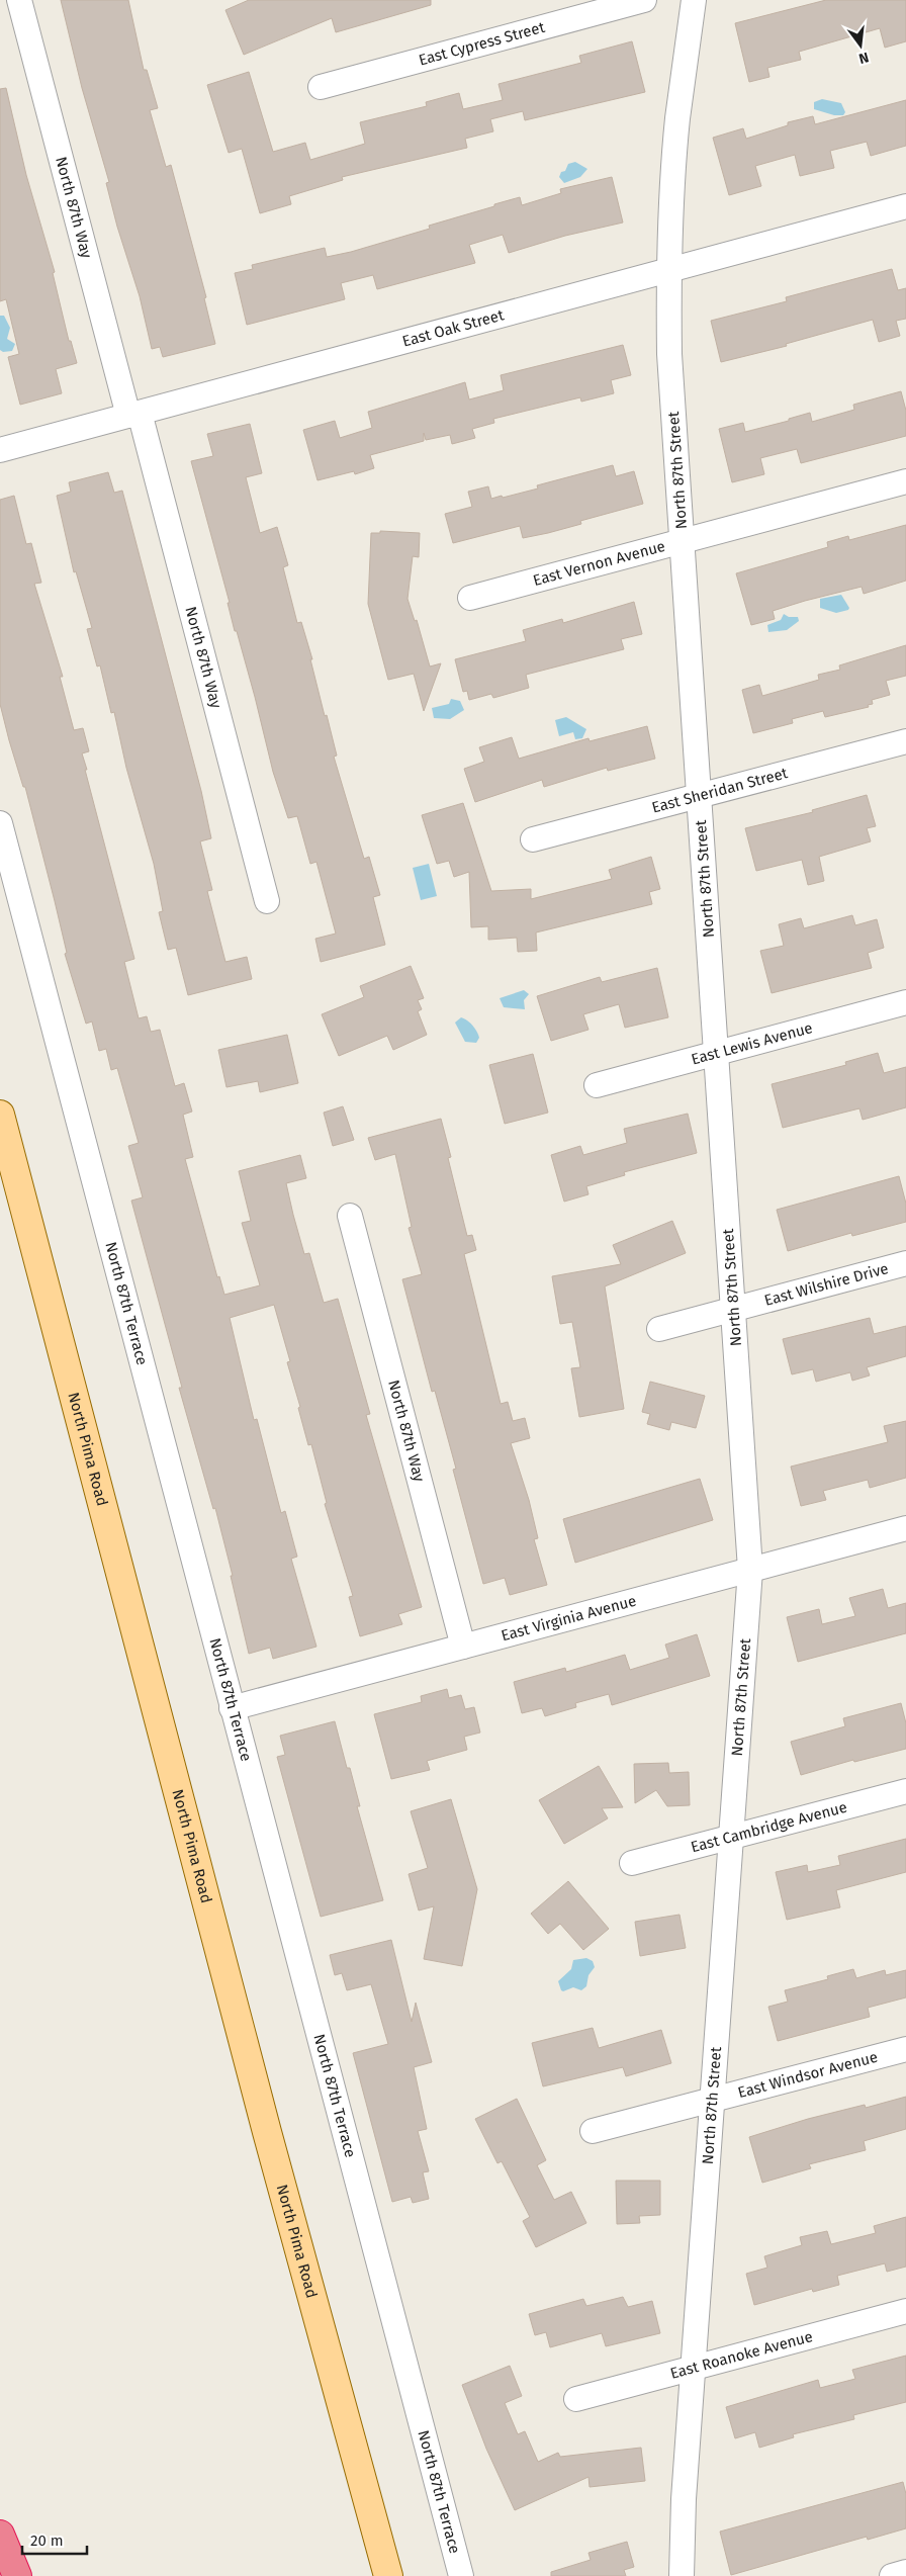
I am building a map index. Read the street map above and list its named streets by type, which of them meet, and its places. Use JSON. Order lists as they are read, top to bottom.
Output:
{
  "streets": {
    "main road": ["North Pima Road"],
    "street": [
      "East Cypress Street",
      "North 87th Way",
      "East Oak Street",
      "North 87th Street",
      "East Vernon Avenue",
      "East Sheridan Street",
      "East Lewis Avenue",
      "East Wilshire Drive",
      "North 87th Terrace",
      "East Virginia Avenue",
      "East Cambridge Avenue",
      "East Windsor Avenue",
      "East Roanoke Avenue"
    ]
  },
  "crossings": [
    ["North 87th Way", "East Oak Street"],
    ["North 87th Way", "East Virginia Avenue"],
    ["East Oak Street", "North 87th Street"],
    ["North 87th Street", "East Vernon Avenue"],
    ["North 87th Street", "East Sheridan Street"],
    ["North 87th Street", "East Lewis Avenue"],
    ["North 87th Street", "East Wilshire Drive"],
    ["North 87th Street", "East Virginia Avenue"],
    ["North 87th Street", "East Cambridge Avenue"],
    ["North 87th Street", "East Windsor Avenue"],
    ["North 87th Street", "East Roanoke Avenue"],
    ["North 87th Terrace", "East Virginia Avenue"]
  ],
  "scale_bar": "20 m",
  "north": "bottom"
}
